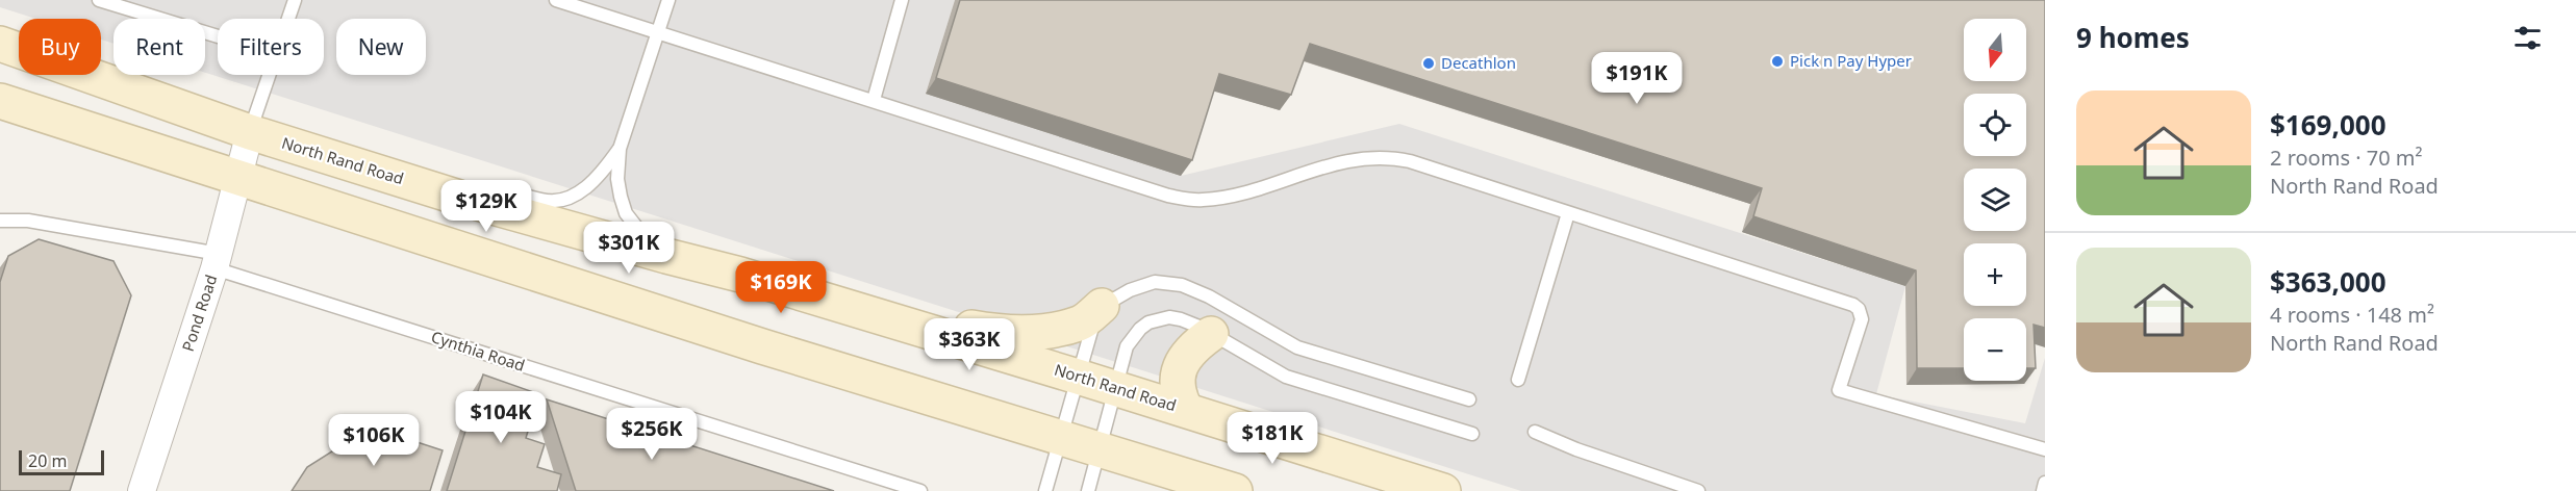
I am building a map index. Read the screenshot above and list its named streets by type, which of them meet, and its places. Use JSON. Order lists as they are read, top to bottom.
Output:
{
  "streets": {
    "main road": ["North Rand Road"],
    "street": ["Pond Road"],
    "lane": ["Cynthia Road"]
  },
  "crossings": [
    ["North Rand Road", "Pond Road"],
    ["Pond Road", "Cynthia Road"]
  ],
  "places": ["Pick n Pay Hyper", "Decathlon"],
  "scale_bar": "20 m",
  "north": "bottom",
  "page": {
    "heading": "9 homes",
    "map_buttons": ["+", "−"],
    "chip": [
      "Buy",
      "Rent",
      "Filters",
      "New"
    ],
    "price": [
      "$191K",
      "$129K",
      "$301K",
      "$169K",
      "$363K",
      "$104K",
      "$256K",
      "$181K",
      "$106K"
    ],
    "list": [
      {
        "name": "$169,000",
        "note": "2 rooms · 70 m² · North Rand Road"
      },
      {
        "name": "$363,000",
        "note": "4 rooms · 148 m² · North Rand Road"
      }
    ],
    "scale": "20 m"
  }
}
